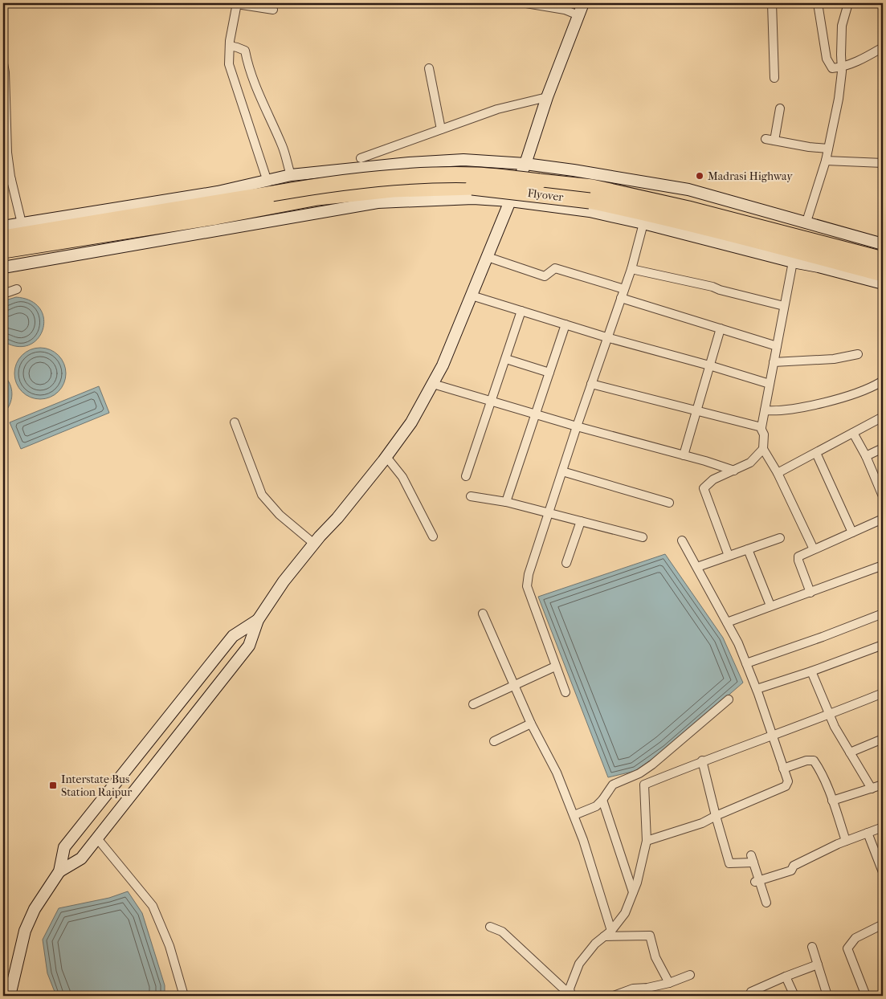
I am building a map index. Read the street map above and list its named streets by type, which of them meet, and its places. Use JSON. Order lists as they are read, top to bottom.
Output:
{
  "streets": {
    "highway": ["Flyover"]
  },
  "places": {
    "other": ["Madrasi Highway"],
    "transit": ["Interstate Bus Station Raipur"]
  }
}
